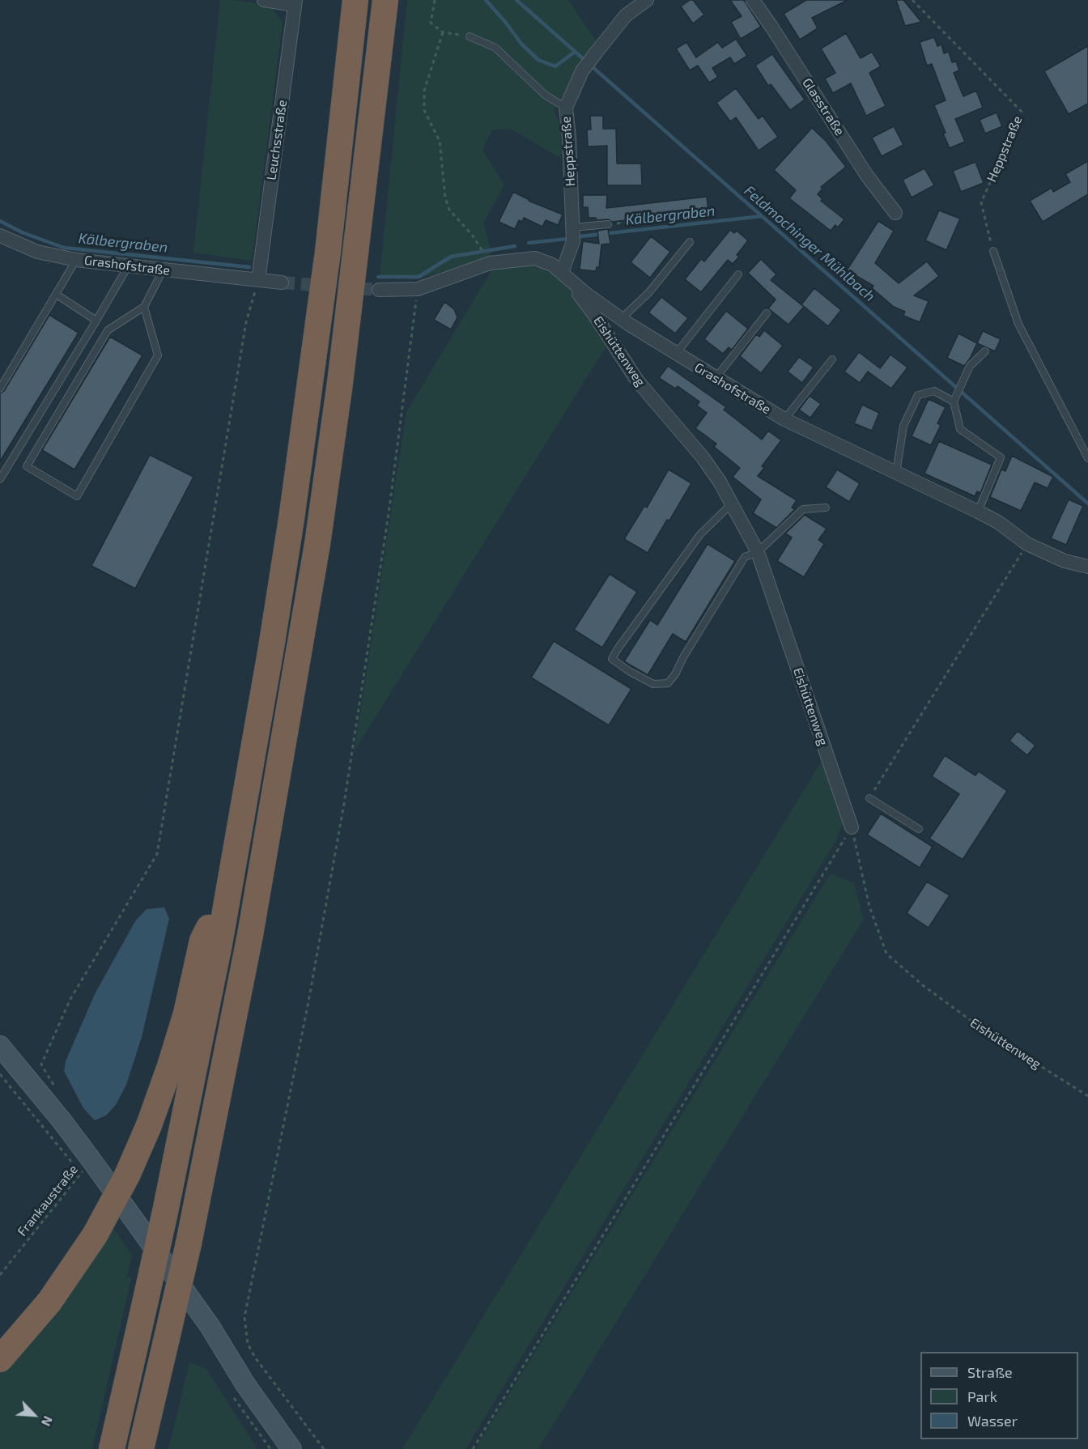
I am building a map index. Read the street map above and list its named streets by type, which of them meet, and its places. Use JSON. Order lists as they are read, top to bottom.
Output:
{
  "streets": {
    "street": [
      "Glasstraße",
      "Leuchsstraße",
      "Heppstraße",
      "Grashofstraße",
      "Eishüttenweg"
    ],
    "path": ["Frankaustraße"]
  },
  "crossings": [
    ["Leuchsstraße", "Grashofstraße"],
    ["Heppstraße", "Grashofstraße"],
    ["Heppstraße", "Eishüttenweg"],
    ["Grashofstraße", "Eishüttenweg"]
  ],
  "water": ["Kälbergraben", "Feldmochinger Mühlbach"],
  "legend": ["Straße", "Park", "Wasser"],
  "north": "bottom right"
}
